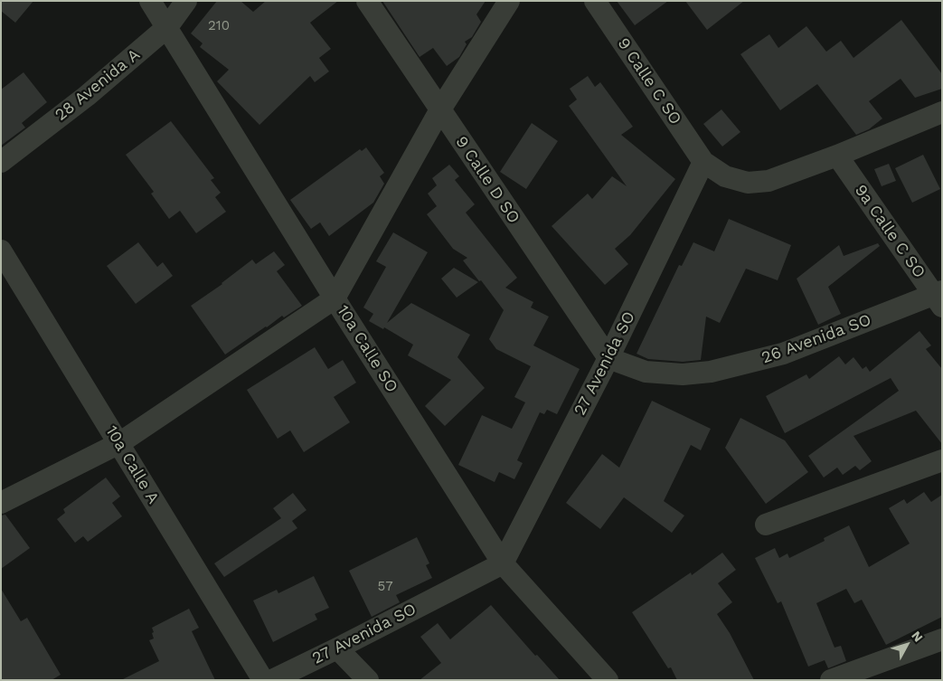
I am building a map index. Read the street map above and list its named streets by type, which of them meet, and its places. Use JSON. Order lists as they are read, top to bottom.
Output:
{
  "streets": {
    "street": [
      "9 Calle C SO",
      "28 Avenida A",
      "9 Calle D SO",
      "9a Calle C SO",
      "26 Avenida SO",
      "10a Calle SO",
      "27 Avenida SO",
      "10a Calle A"
    ]
  },
  "crossings": [
    ["9 Calle C SO", "27 Avenida SO"],
    ["28 Avenida A", "10a Calle SO"],
    ["9 Calle D SO", "26 Avenida SO"],
    ["9 Calle D SO", "27 Avenida SO"],
    ["9a Calle C SO", "26 Avenida SO"],
    ["26 Avenida SO", "27 Avenida SO"],
    ["10a Calle SO", "27 Avenida SO"]
  ],
  "house_numbers": ["210", "57"],
  "north": "top right"
}
